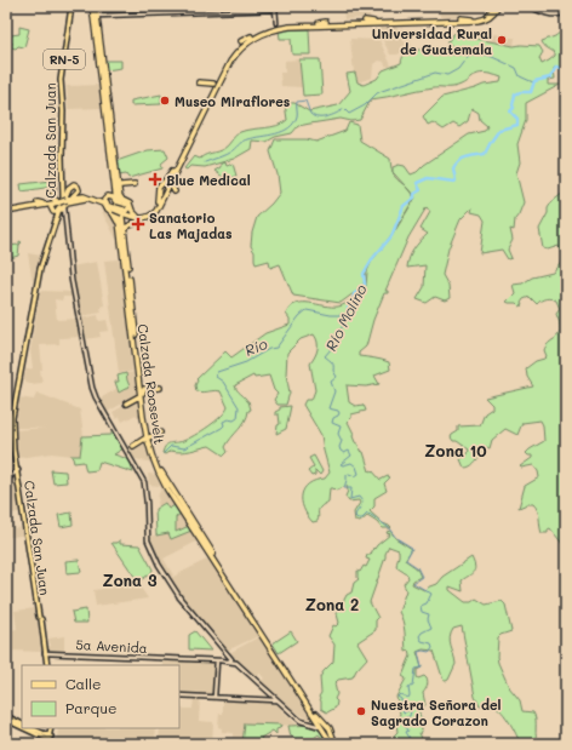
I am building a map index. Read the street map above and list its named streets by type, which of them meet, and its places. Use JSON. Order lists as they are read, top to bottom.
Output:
{
  "streets": {
    "highway": ["Calzada Roosevelt"],
    "main road": ["RN-5", "Calzada San Juan", "5a Avenida"]
  },
  "crossings": [
    ["Calzada San Juan", "5a Avenida"]
  ],
  "districts": ["Zona 10", "Zona 3", "Zona 2"],
  "water": ["Río Molino", "Río"],
  "places": {
    "other": ["Universidad Rural de Guatemala", "Museo Miraflores", "Nuestra Señora del Sagrado Corazon"],
    "health": ["Blue Medical", "Sanatorio Las Majadas"]
  },
  "legend": ["Calle", "Parque"]
}
